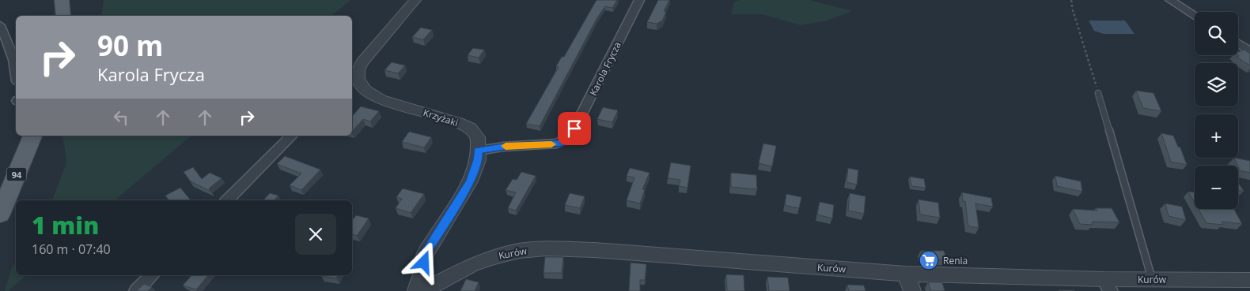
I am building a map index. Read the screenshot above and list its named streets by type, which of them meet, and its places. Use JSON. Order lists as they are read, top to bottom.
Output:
{
  "streets": {
    "main road": ["94"],
    "street": ["Karola Frycza", "Krzyżaki", "Kurów"]
  },
  "crossings": [
    ["Karola Frycza", "Krzyżaki"]
  ],
  "places": {
    "supermarket": ["Renia"]
  },
  "page": {
    "map_buttons": ["+", "−"],
    "turn": ["90 m", "Karola Frycza"],
    "heading": ["1 min", "160 m · 07:40"]
  }
}
